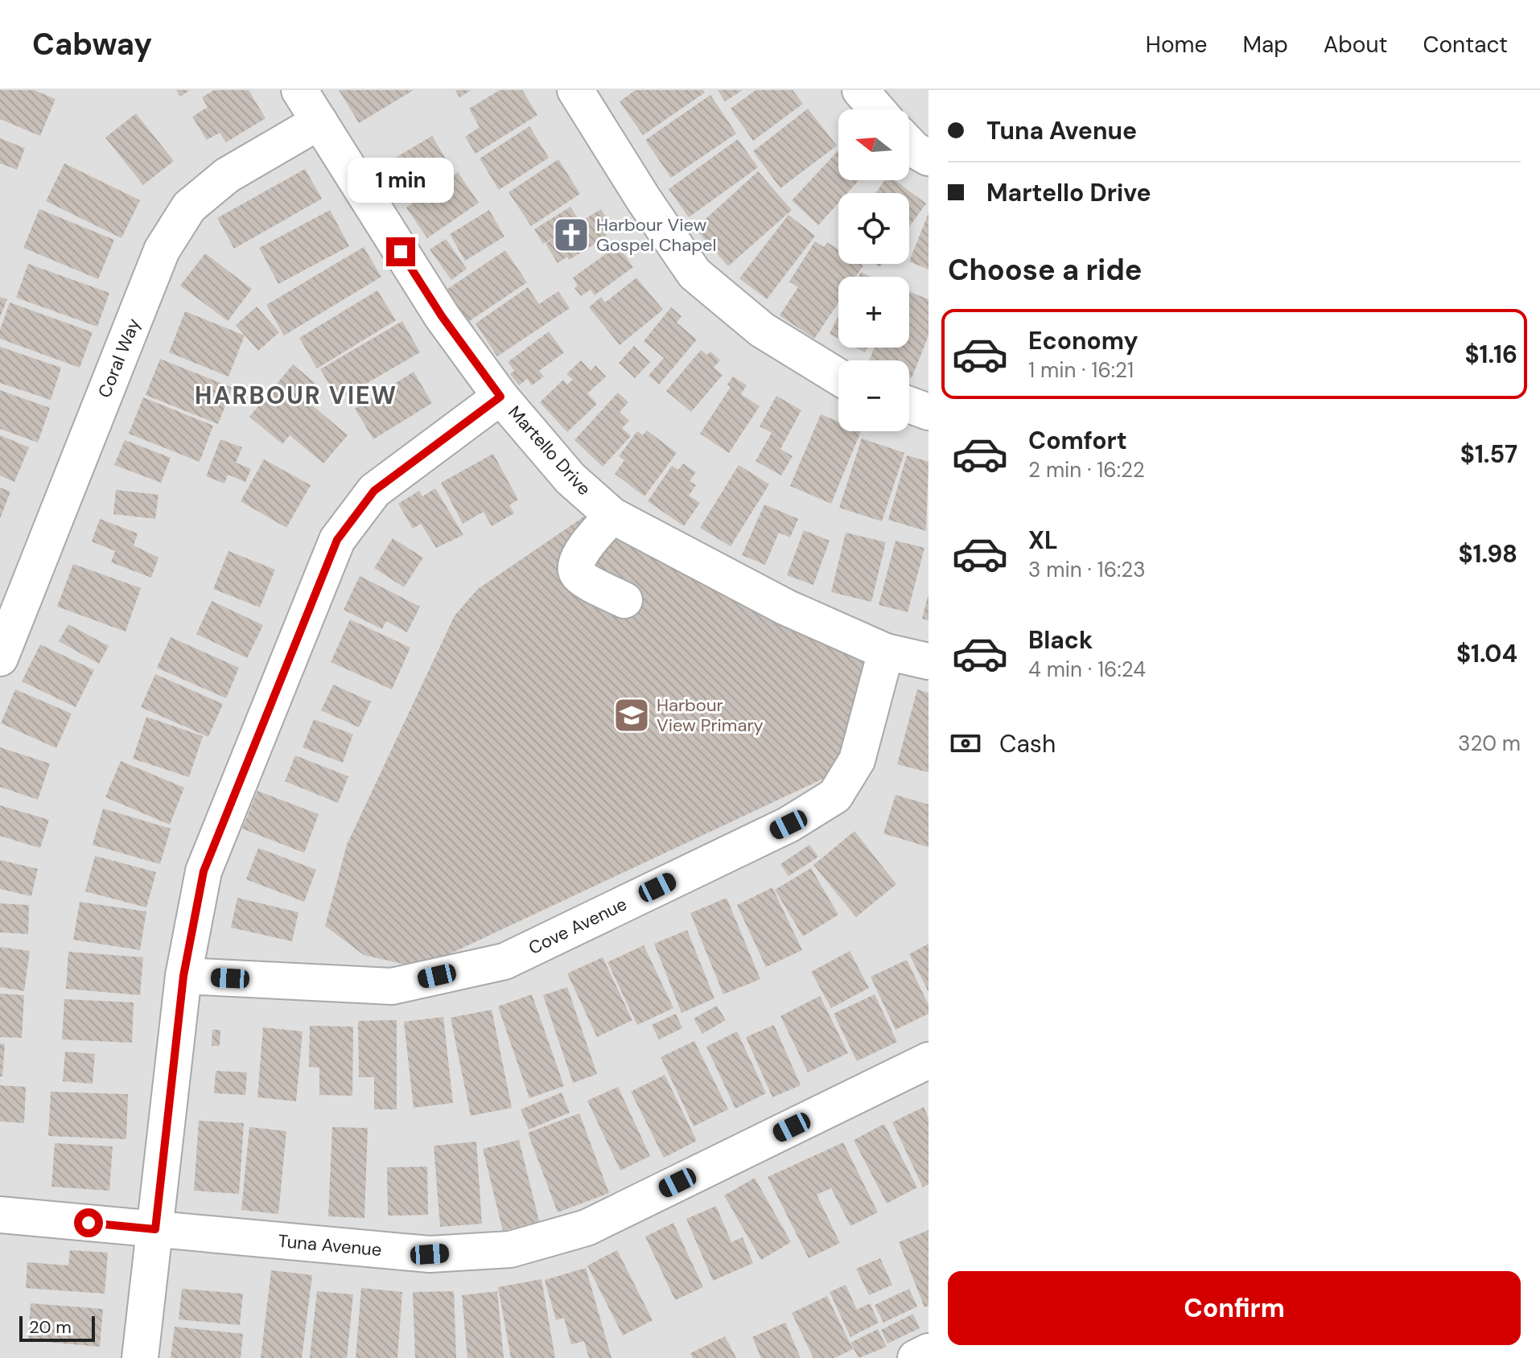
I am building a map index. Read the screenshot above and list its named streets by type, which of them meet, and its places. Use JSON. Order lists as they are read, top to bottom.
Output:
{
  "streets": {
    "street": [
      "Coral Way",
      "Martello Drive",
      "Cove Avenue",
      "Tuna Avenue"
    ]
  },
  "crossings": [
    ["Coral Way", "Martello Drive"],
    ["Martello Drive", "Cove Avenue"]
  ],
  "districts": ["HARBOUR VIEW"],
  "places": {
    "church": ["Harbour View Gospel Chapel"],
    "school or university": ["Harbour View Primary"]
  },
  "scale_bar": "20 m",
  "north": "left",
  "page": {
    "header": "Cabway",
    "nav": [
      "Home",
      "Map",
      "About",
      "Contact"
    ],
    "banner": ["Tuna Avenue", "Martello Drive"],
    "map_buttons": ["+", "−"],
    "bubble": "1 min",
    "heading": "Choose a ride",
    "list": [
      {
        "name": "Economy",
        "note": "1 min · 16:21",
        "value": "$1.16"
      },
      {
        "name": "Comfort",
        "note": "2 min · 16:22",
        "value": "$1.57"
      },
      {
        "name": "XL",
        "note": "3 min · 16:23",
        "value": "$1.98"
      },
      {
        "name": "Black",
        "note": "4 min · 16:24",
        "value": "$1.04"
      }
    ],
    "pay": ["Cash", "320 m"],
    "buttons": "Confirm",
    "scale": "20 m"
  }
}
